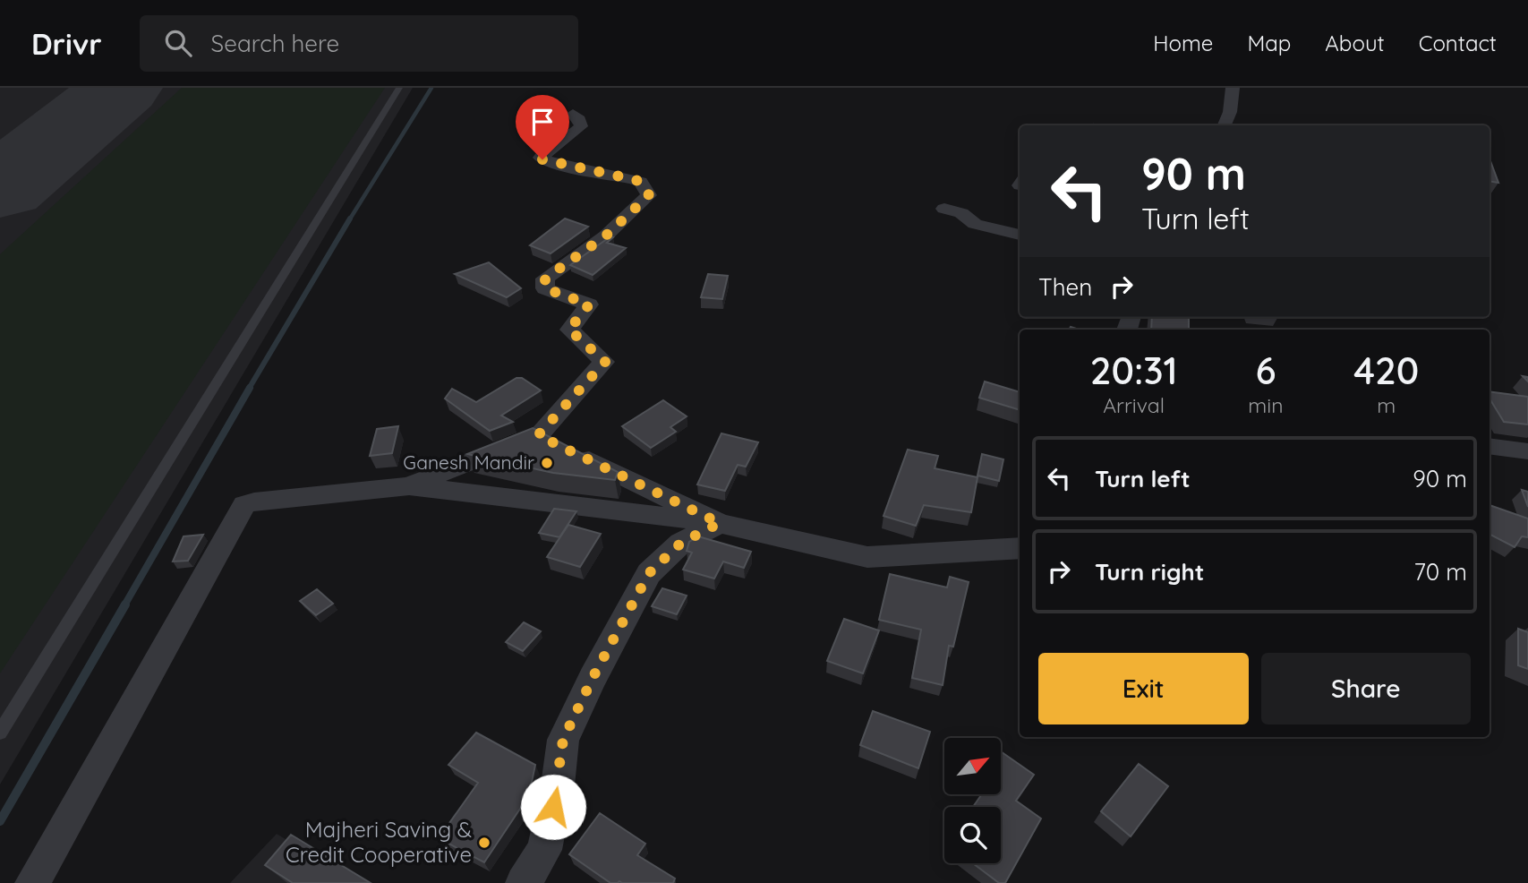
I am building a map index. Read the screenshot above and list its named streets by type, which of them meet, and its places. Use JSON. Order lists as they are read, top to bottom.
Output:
{
  "places": ["Ganesh Mandir", "Majheri Saving & Credit Cooperative"],
  "north": "top right",
  "page": {
    "header": "Drivr",
    "search": "Search here",
    "nav": [
      "Home",
      "Map",
      "About",
      "Contact"
    ],
    "turn": ["90 m", "Turn left"],
    "then": "Then",
    "eta": [
      "20:31",
      "Arrival",
      "6",
      "min",
      "420",
      "m"
    ],
    "list": [
      {
        "name": "Turn left",
        "value": "90 m"
      },
      {
        "name": "Turn right",
        "value": "70 m"
      }
    ],
    "buttons": ["Exit", "Share"]
  }
}
